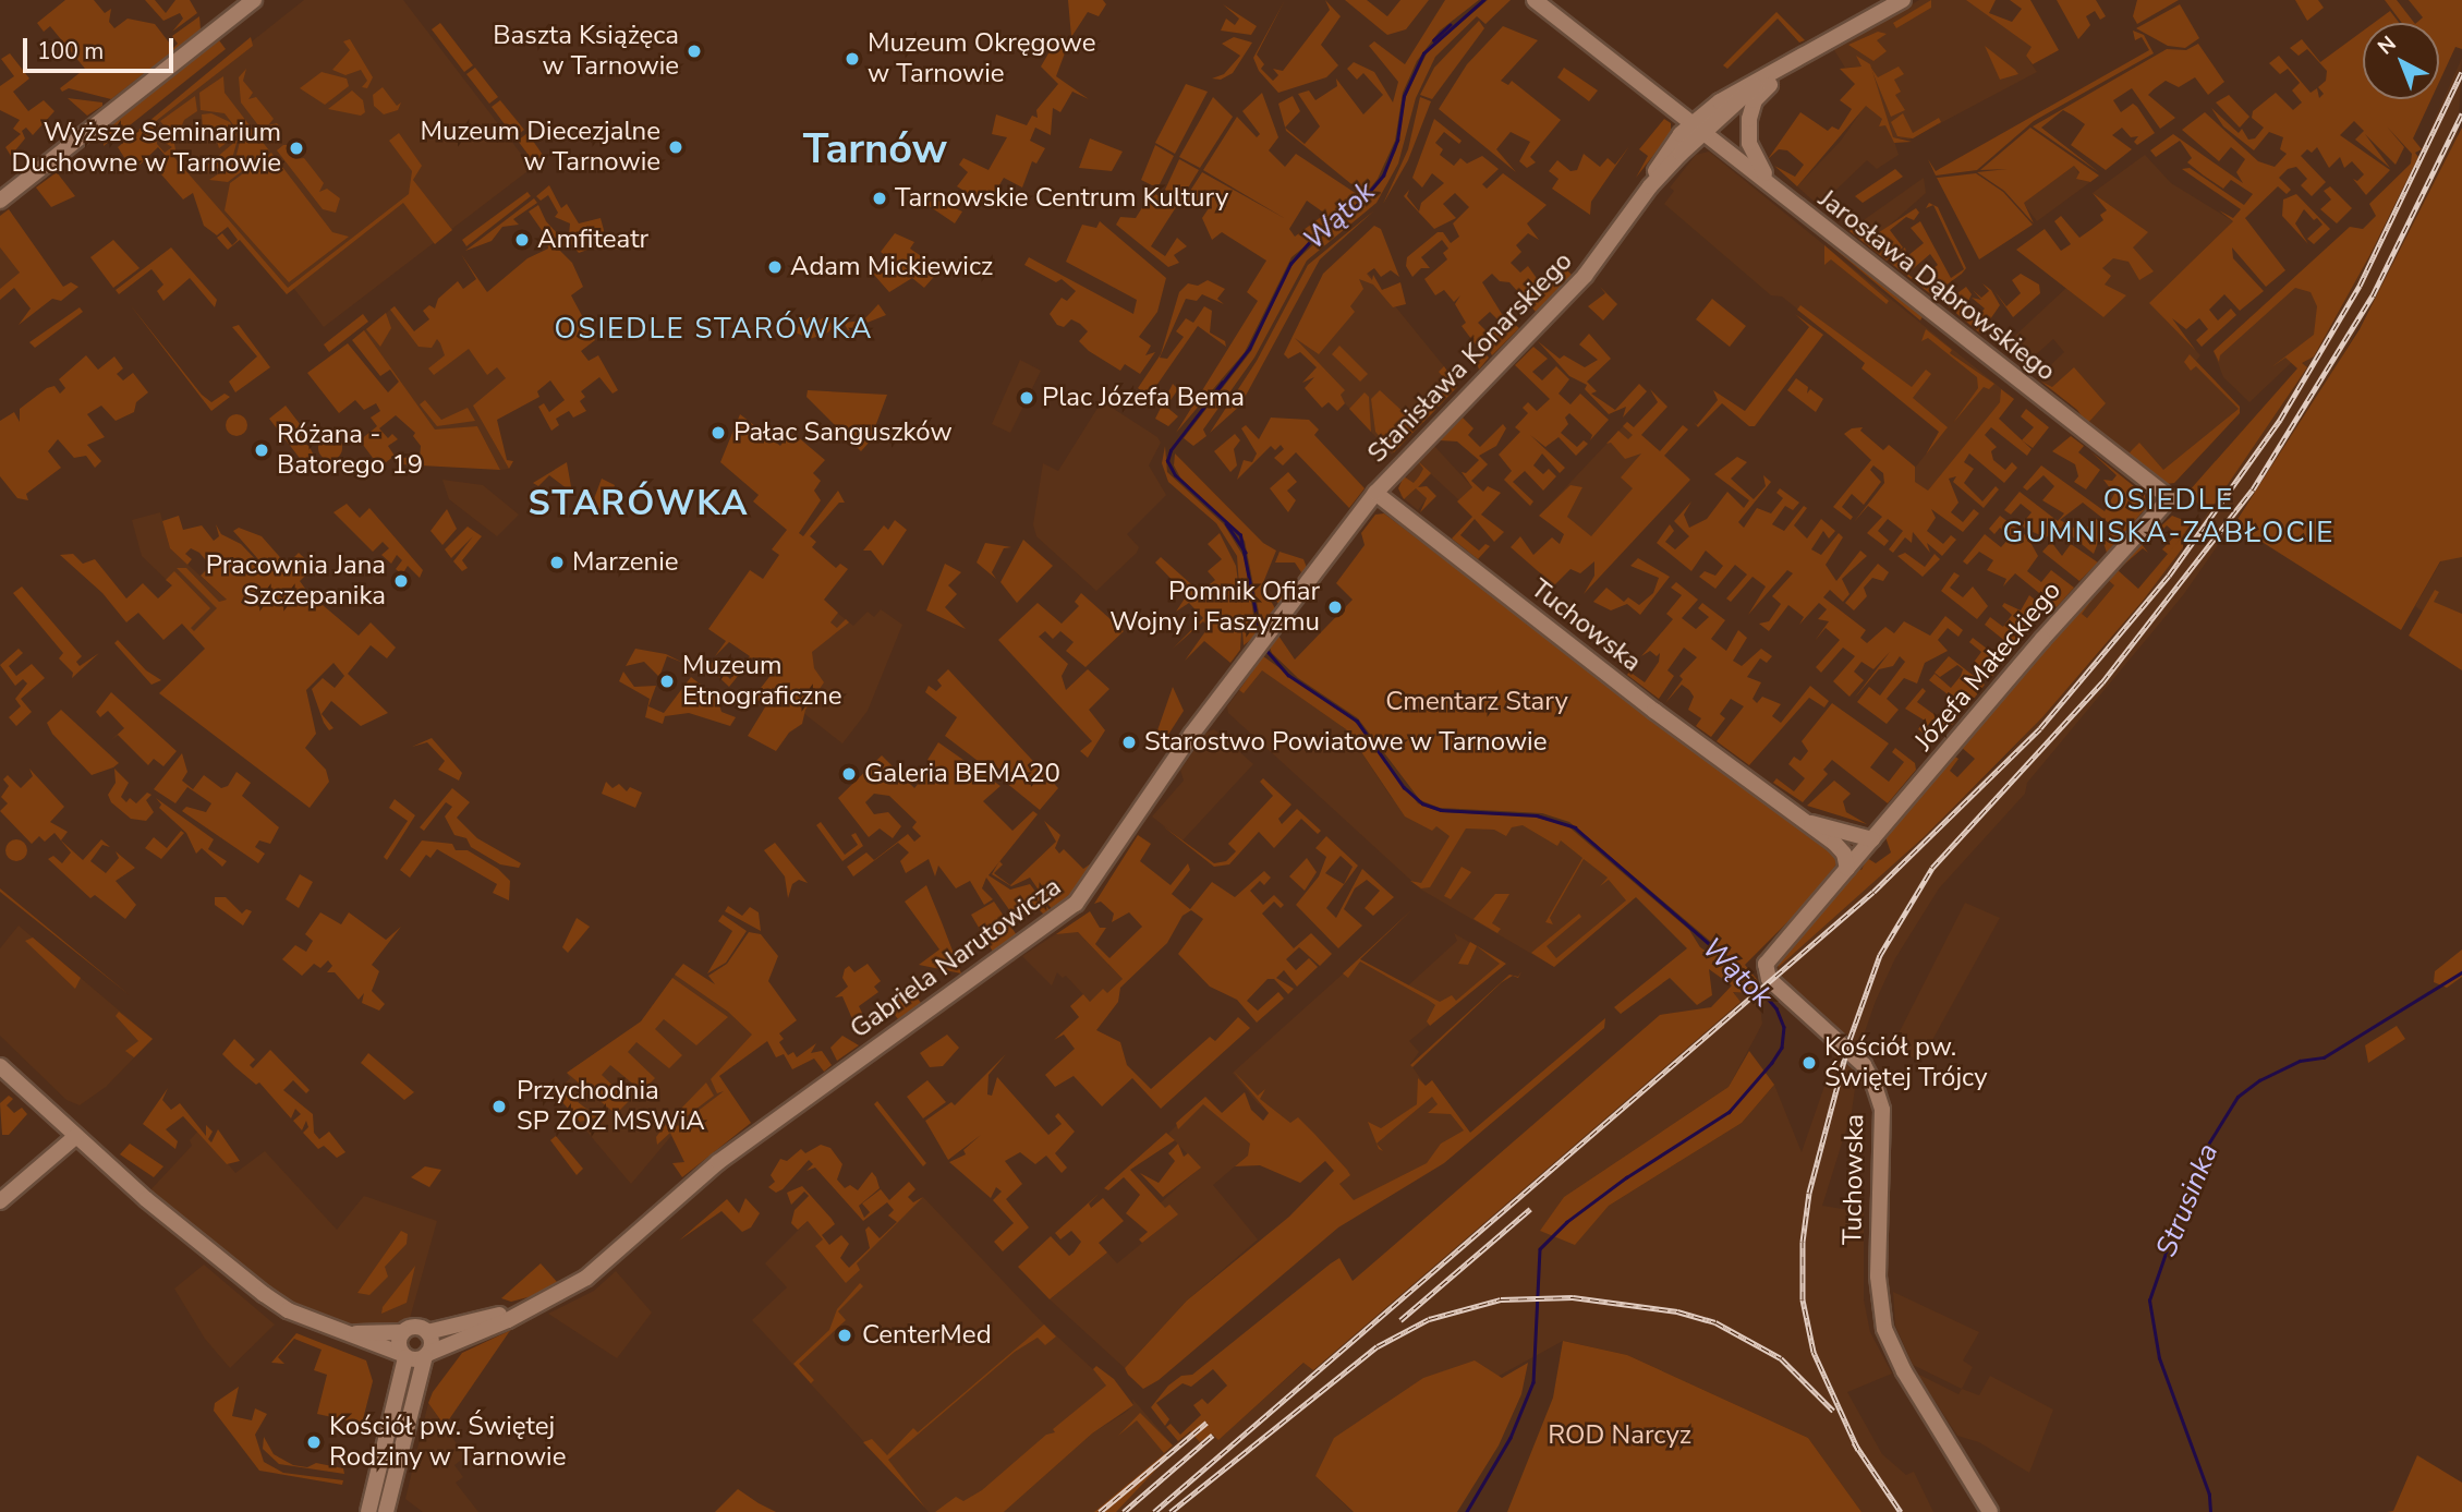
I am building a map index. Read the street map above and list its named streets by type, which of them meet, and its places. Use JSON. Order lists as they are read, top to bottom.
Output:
{
  "streets": {
    "street": [
      "Jarosława Dąbrowskiego",
      "Stanisława Konarskiego",
      "Tuchowska",
      "Józefa Małeckiego",
      "Gabriela Narutowicza"
    ]
  },
  "crossings": [
    ["Jarosława Dąbrowskiego", "Stanisława Konarskiego"],
    ["Jarosława Dąbrowskiego", "Józefa Małeckiego"],
    ["Stanisława Konarskiego", "Tuchowska"],
    ["Stanisława Konarskiego", "Gabriela Narutowicza"],
    ["Tuchowska", "Józefa Małeckiego"]
  ],
  "districts": [
    "Tarnów",
    "OSIEDLE STARÓWKA",
    "OSIEDLE GUMNISKA-ZABŁOCIE",
    "STARÓWKA"
  ],
  "water": ["Wątok", "Strusinka"],
  "parks": ["Cmentarz Stary", "ROD Narcyz"],
  "places": [
    "Baszta Książęca w Tarnowie",
    "Muzeum Okręgowe w Tarnowie",
    "Muzeum Diecezjalne w Tarnowie",
    "Wyższe Seminarium Duchowne w Tarnowie",
    "Tarnowskie Centrum Kultury",
    "Amfiteatr",
    "Adam Mickiewicz",
    "Plac Józefa Bema",
    "Pałac Sanguszków",
    "Różana - Batorego 19",
    "Marzenie",
    "Pracownia Jana Szczepanika",
    "Pomnik Ofiar Wojny i Faszyzmu",
    "Muzeum Etnograficzne",
    "Starostwo Powiatowe w Tarnowie",
    "Galeria BEMA20",
    "Kościół pw. Świętej Trójcy",
    "Przychodnia SP ZOZ MSWiA",
    "CenterMed",
    "Kościół pw. Świętej Rodziny w Tarnowie"
  ],
  "scale_bar": "100 m",
  "north": "top left"
}
